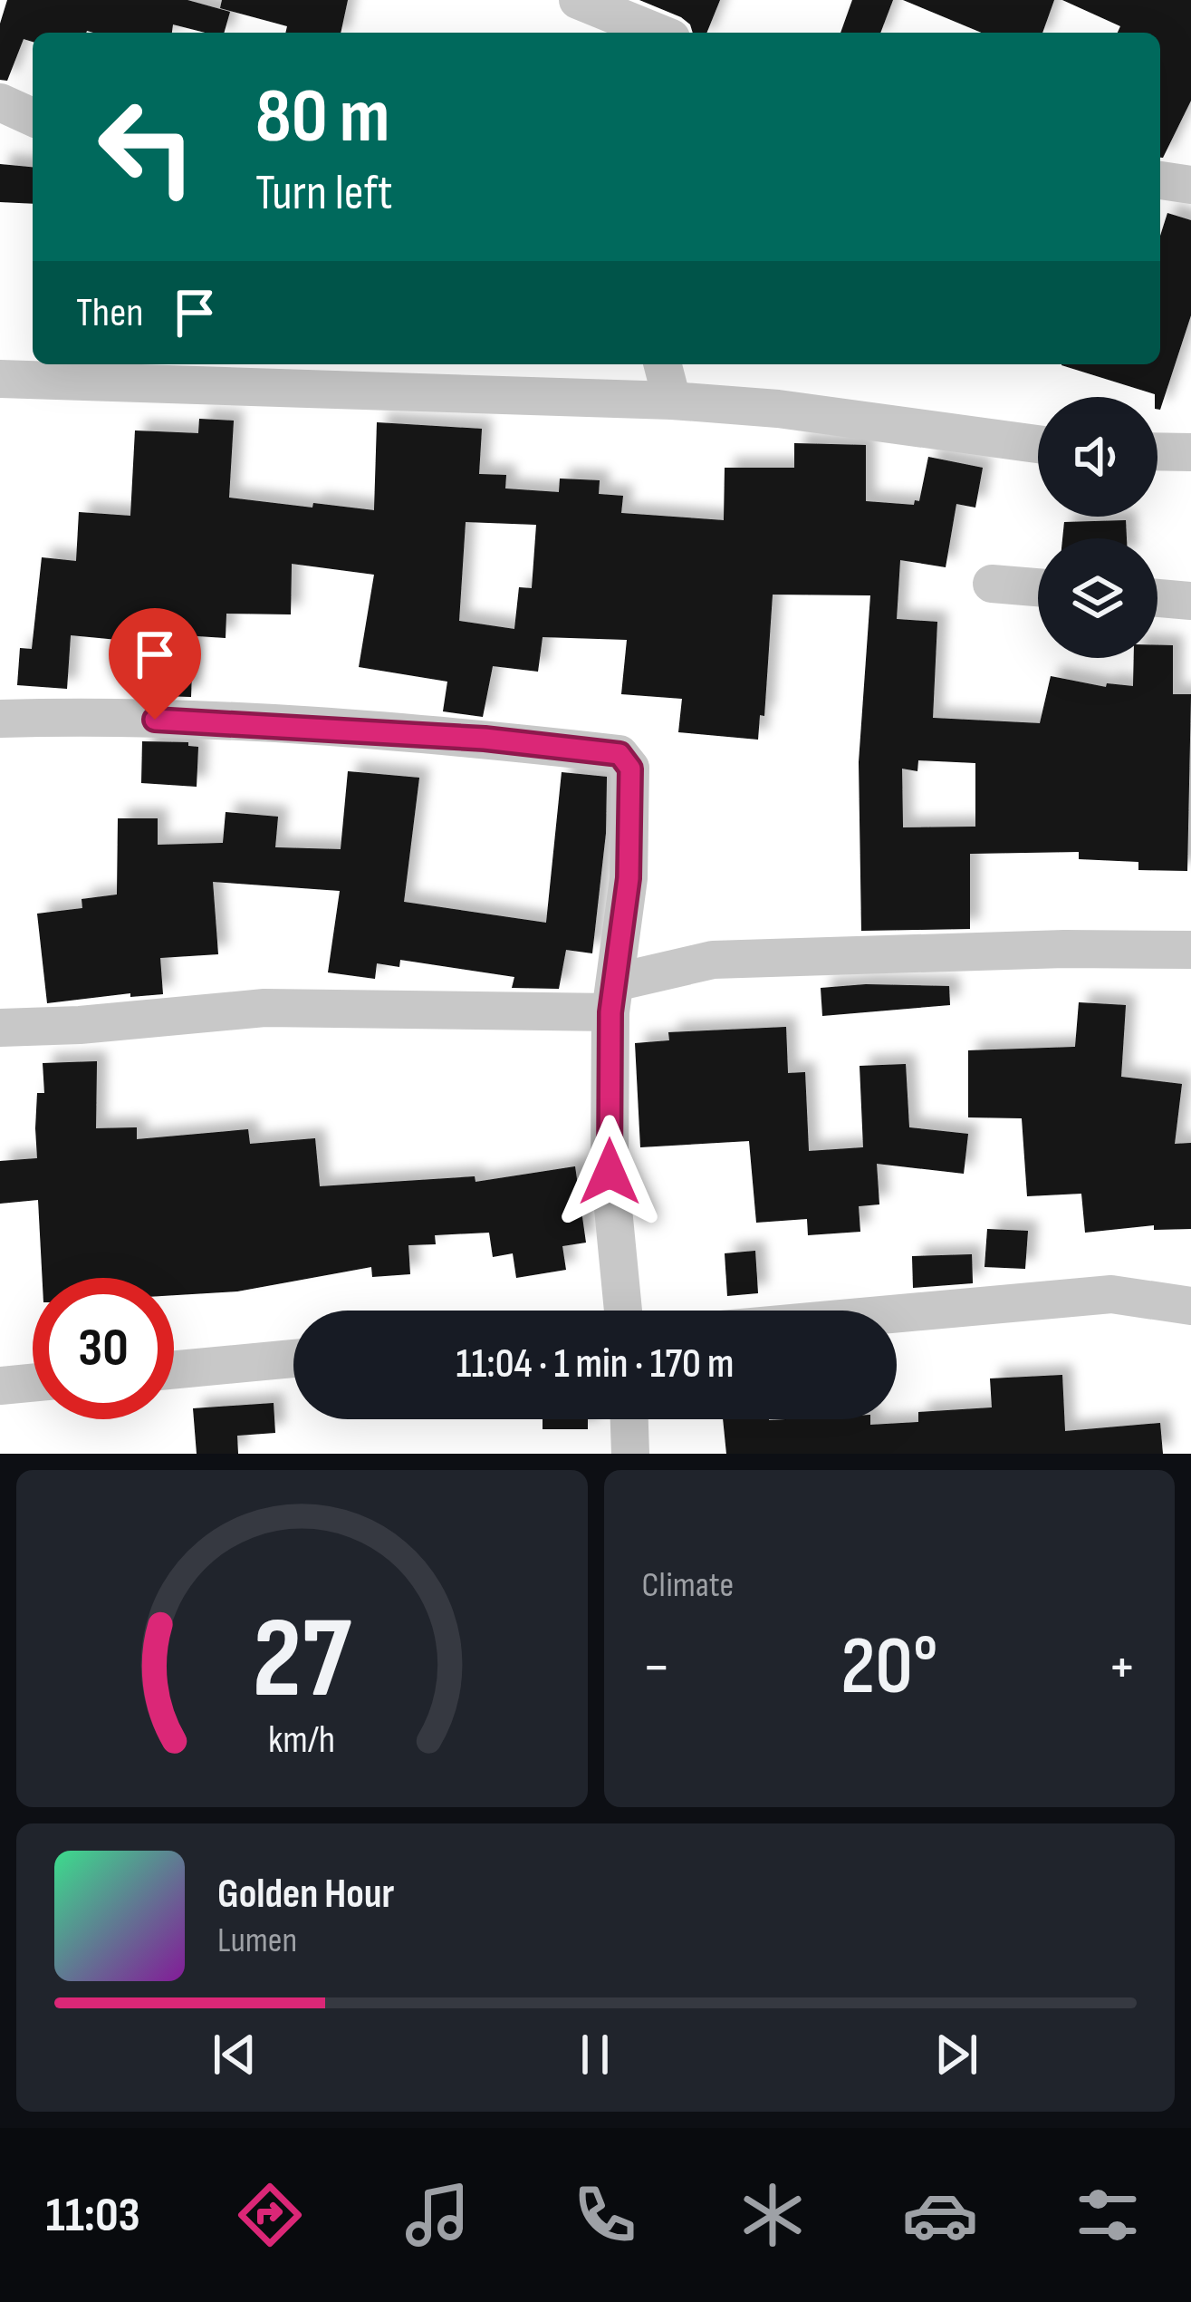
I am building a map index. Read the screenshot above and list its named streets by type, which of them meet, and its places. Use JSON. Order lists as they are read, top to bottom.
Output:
{
  "page": {
    "turn": ["80 m", "Turn left"],
    "then": "Then",
    "limit": "30",
    "trip": "11:04 · 1 min · 170 m",
    "tile": "Climate",
    "heat": ["−", "20°", "+"],
    "song": ["Golden Hour", "Lumen"],
    "tabs": "11:03",
    "gauge": ["27", "km/h"]
  }
}
